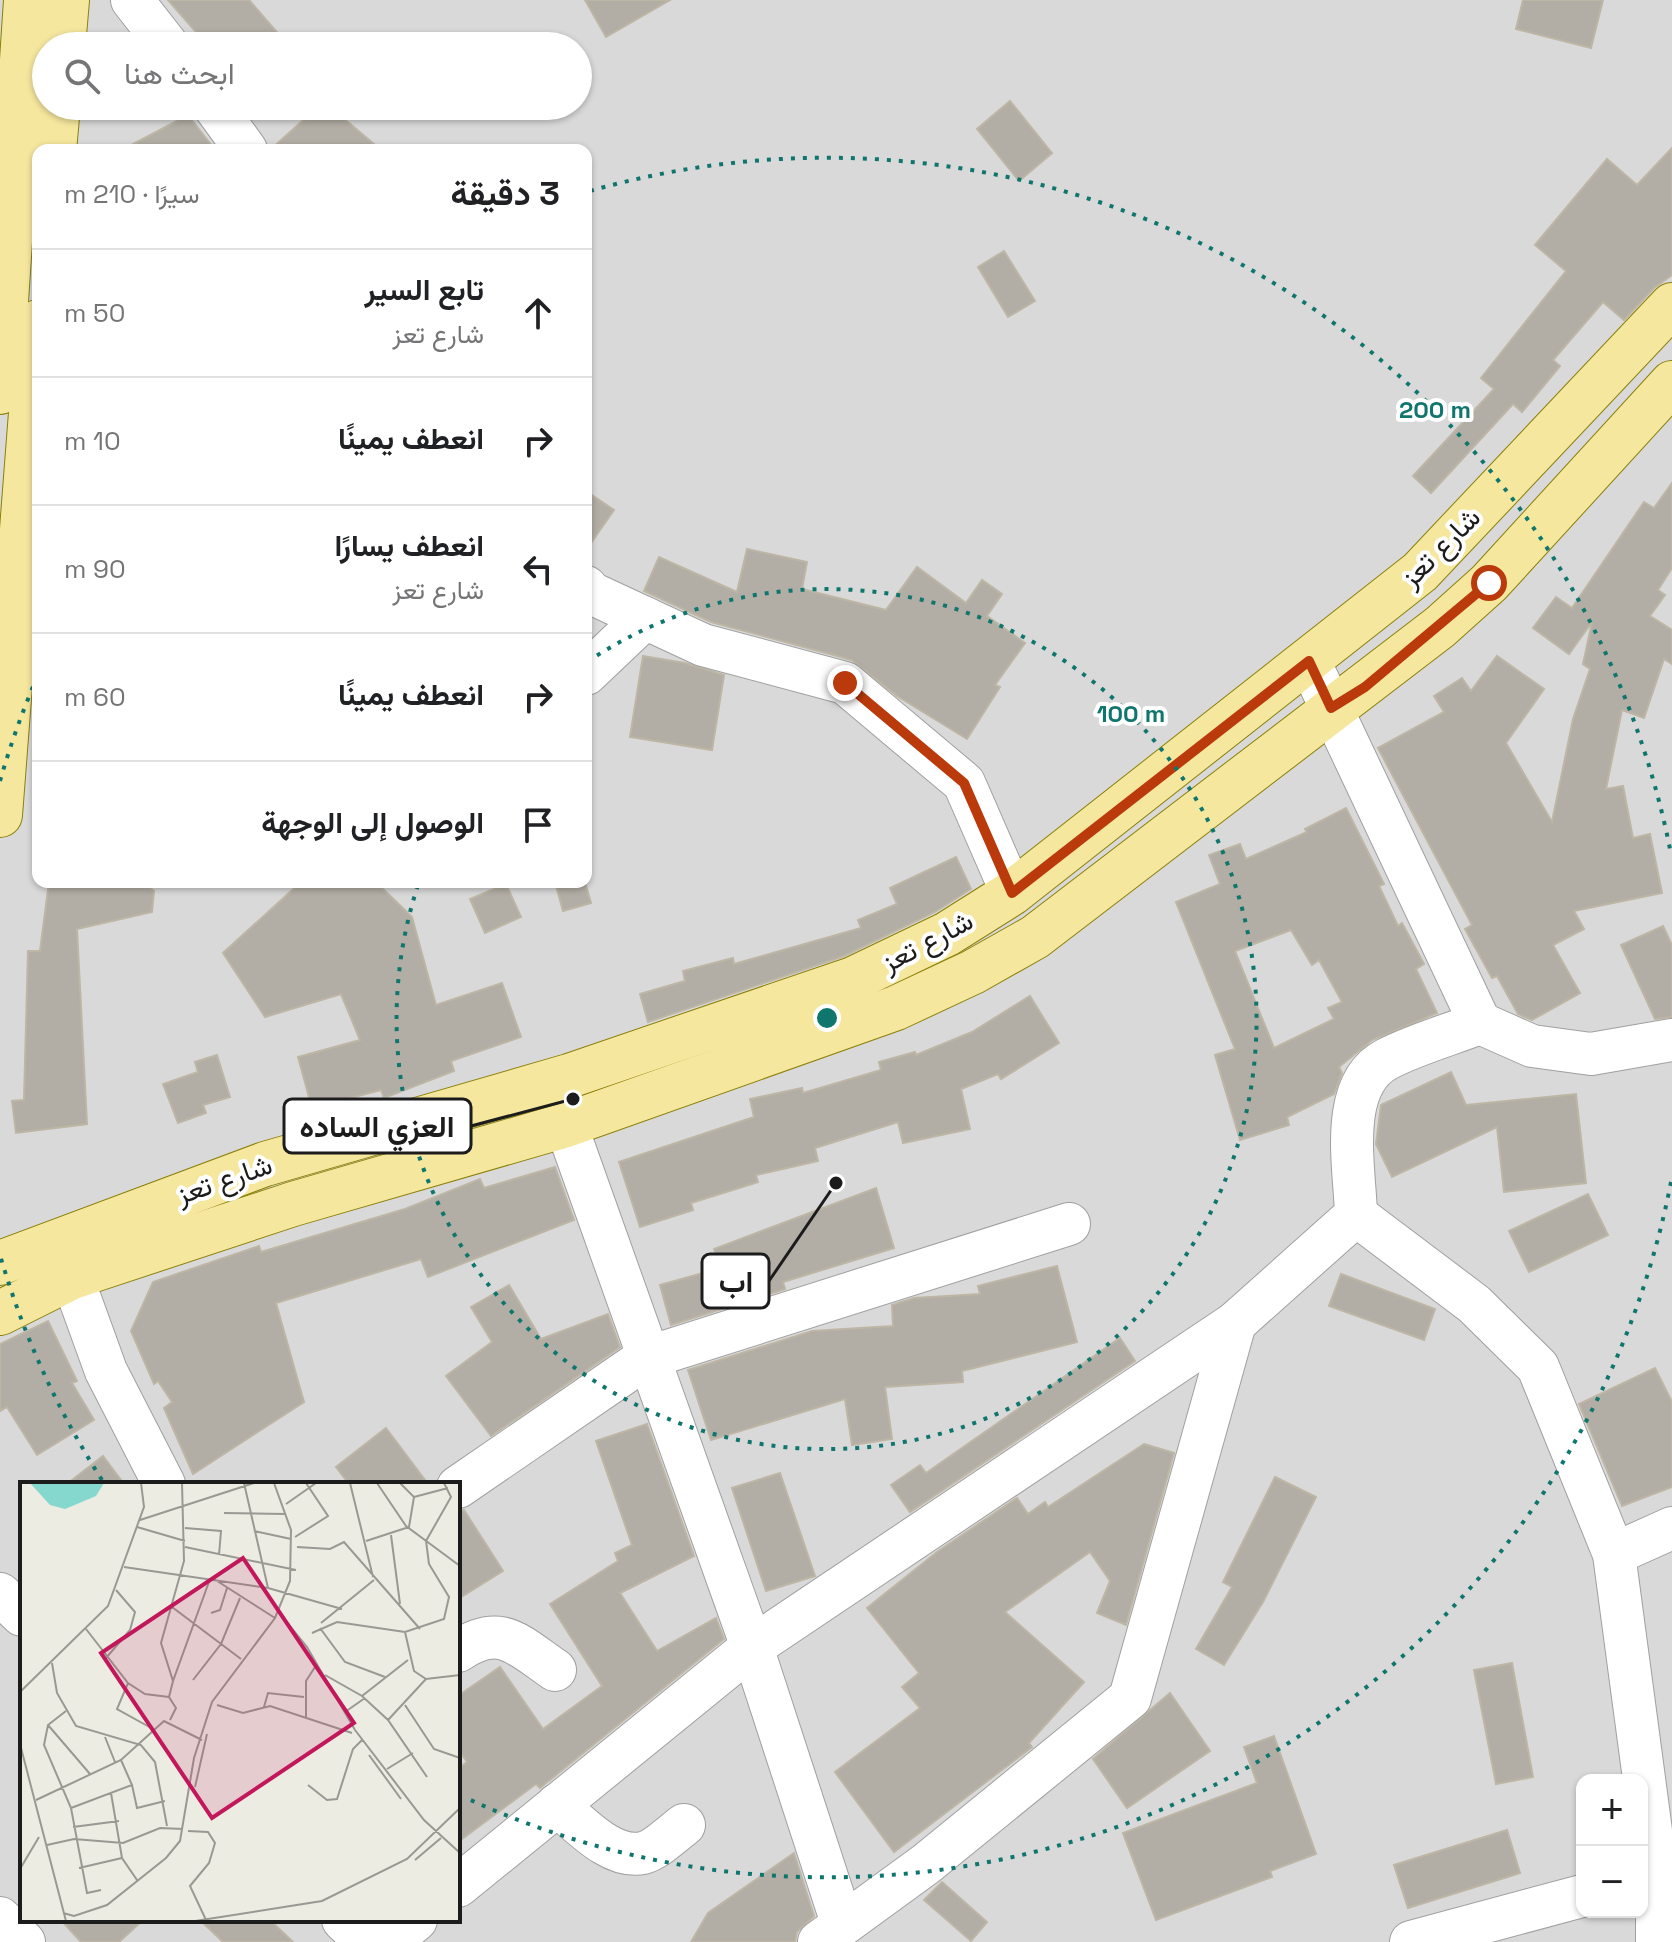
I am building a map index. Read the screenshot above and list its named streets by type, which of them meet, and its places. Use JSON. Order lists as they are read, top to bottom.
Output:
{
  "streets": {
    "main road": ["شارع تعز"]
  },
  "places": ["العزي الساده", "اب"],
  "page": {
    "search": "ابحث هنا",
    "heading": ["3 دقيقة", "سيرًا · 210 m"],
    "list": [
      ["تابع السير", "شارع تعز", "50 m"],
      ["انعطف يمينًا", "10 m"],
      ["انعطف يسارًا", "شارع تعز", "90 m"],
      ["انعطف يمينًا", "60 m"],
      "الوصول إلى الوجهة"
    ],
    "map_buttons": ["+", "−"]
  },
  "rings": ["200 m", "100 m"]
}
